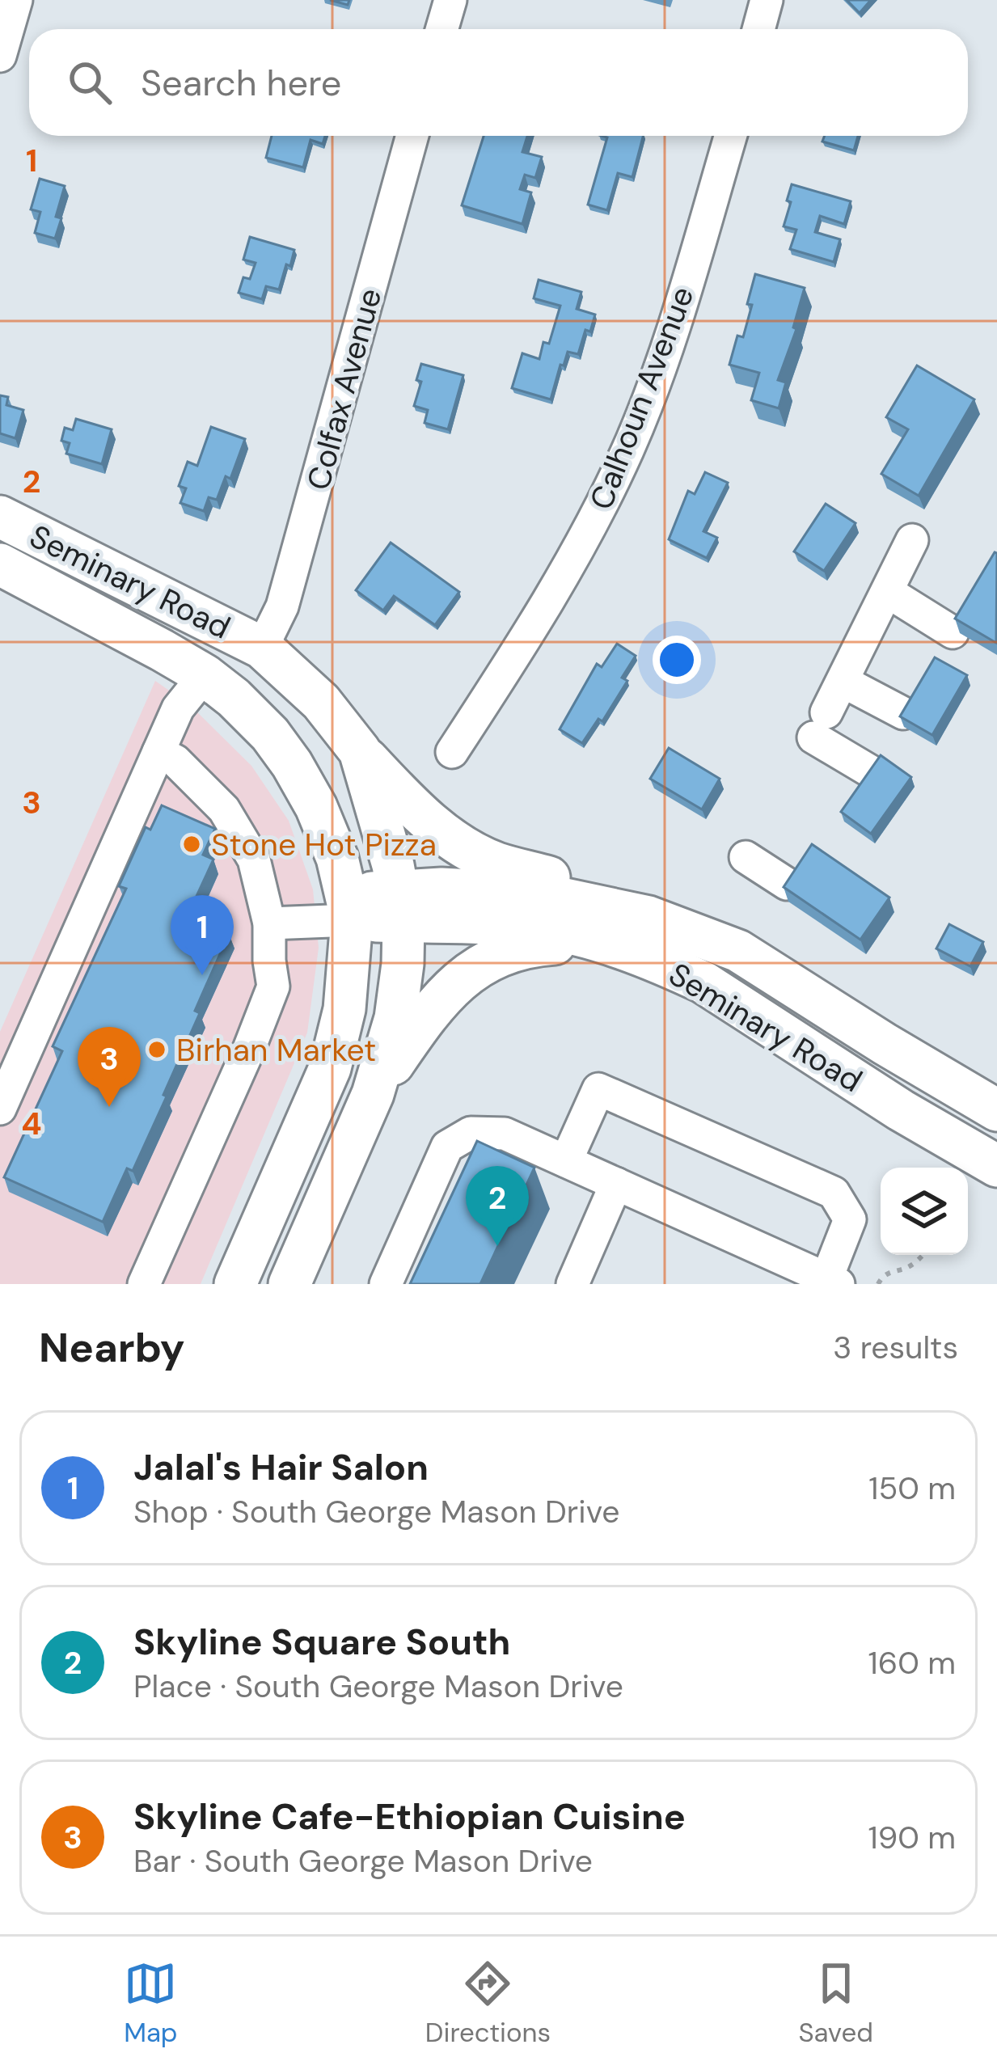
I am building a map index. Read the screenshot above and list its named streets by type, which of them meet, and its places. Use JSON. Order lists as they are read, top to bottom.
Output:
{
  "streets": {
    "main road": ["Seminary Road"],
    "street": ["Colfax Avenue", "Calhoun Avenue"]
  },
  "crossings": [
    ["Colfax Avenue", "Seminary Road"]
  ],
  "places": ["Stone Hot Pizza", "Birhan Market"],
  "page": {
    "search": "Search here",
    "pins": ["1", "3", "2"],
    "heading": ["Nearby", "3 results"],
    "list": [
      {
        "mark": "1",
        "name": "Jalal's Hair Salon",
        "note": "Shop · South George Mason Drive",
        "value": "150 m"
      },
      {
        "mark": "2",
        "name": "Skyline Square South",
        "note": "Place · South George Mason Drive",
        "value": "160 m"
      },
      {
        "mark": "3",
        "name": "Skyline Cafe-Ethiopian Cuisine",
        "note": "Bar · South George Mason Drive",
        "value": "190 m"
      }
    ],
    "nav": ["Map", "Directions", "Saved"]
  },
  "grid": {
    "rows": [
      "1",
      "2",
      "3",
      "4"
    ]
  }
}
